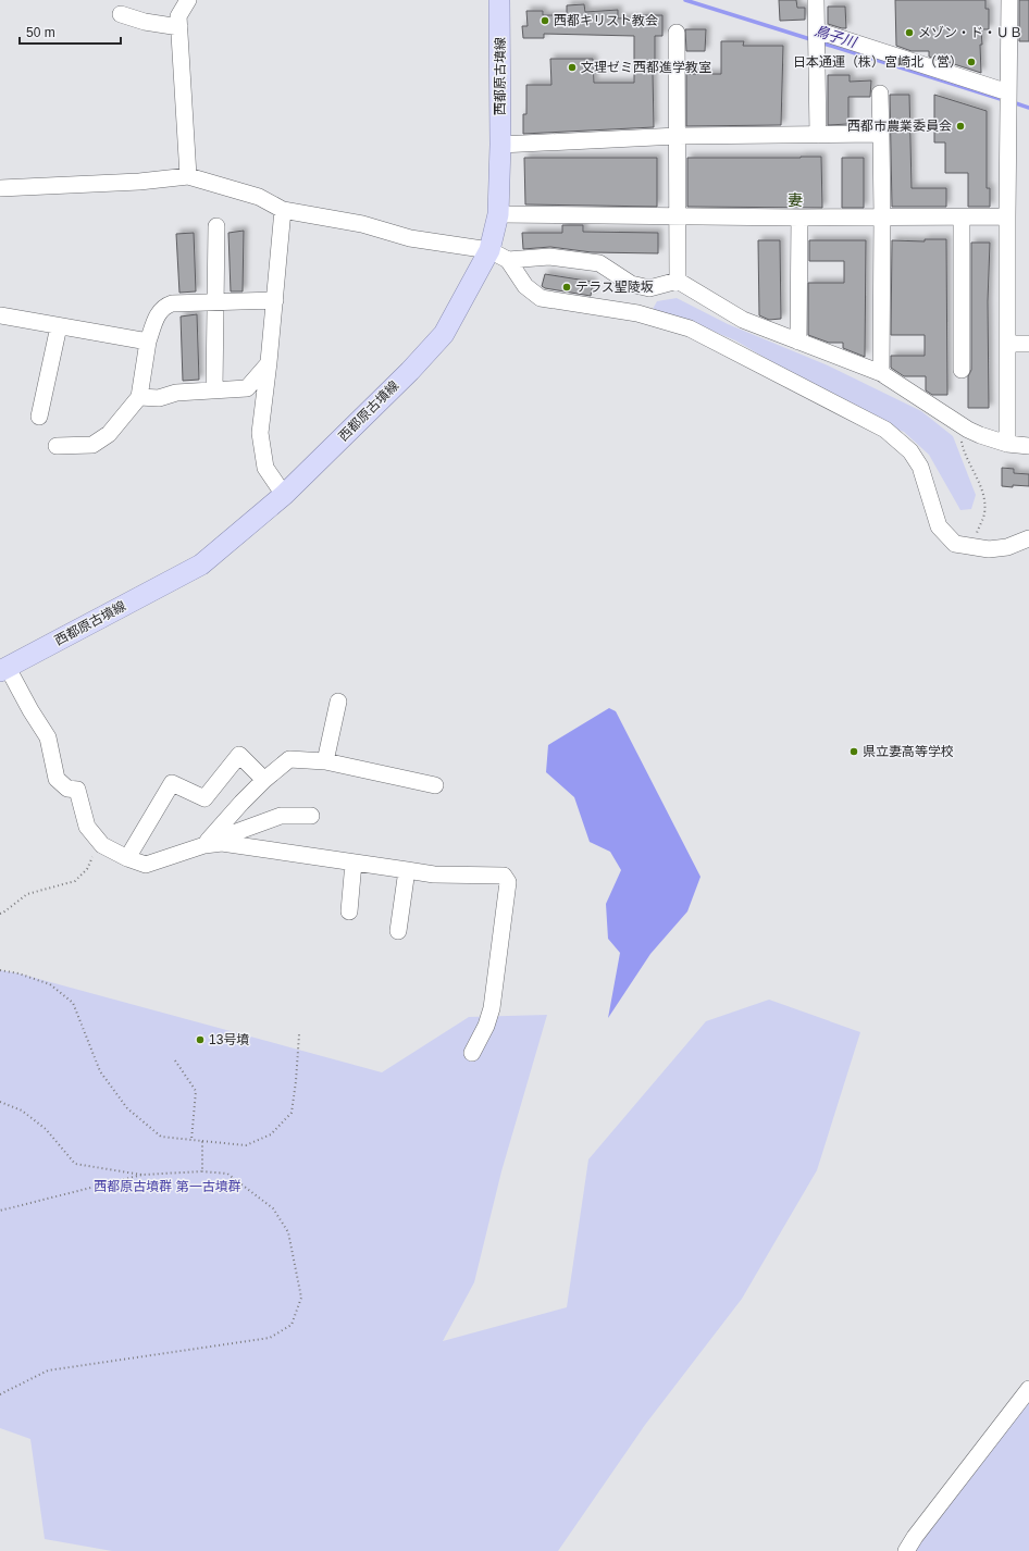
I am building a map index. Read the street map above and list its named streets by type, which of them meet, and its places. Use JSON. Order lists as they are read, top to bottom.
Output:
{
  "streets": {
    "main road": ["西都原古墳線"]
  },
  "districts": ["妻"],
  "water": ["鳥子川"],
  "parks": ["西都原古墳群 第一古墳群"],
  "places": [
    "西都キリスト教会",
    "メゾン・ド・ＵＢ",
    "日本通運（株）宮崎北（営）",
    "文理ゼミ西都進学教室",
    "西都市農業委員会",
    "テラス聖陵坂",
    "県立妻高等学校",
    "13号墳"
  ],
  "scale_bar": "50 m"
}
